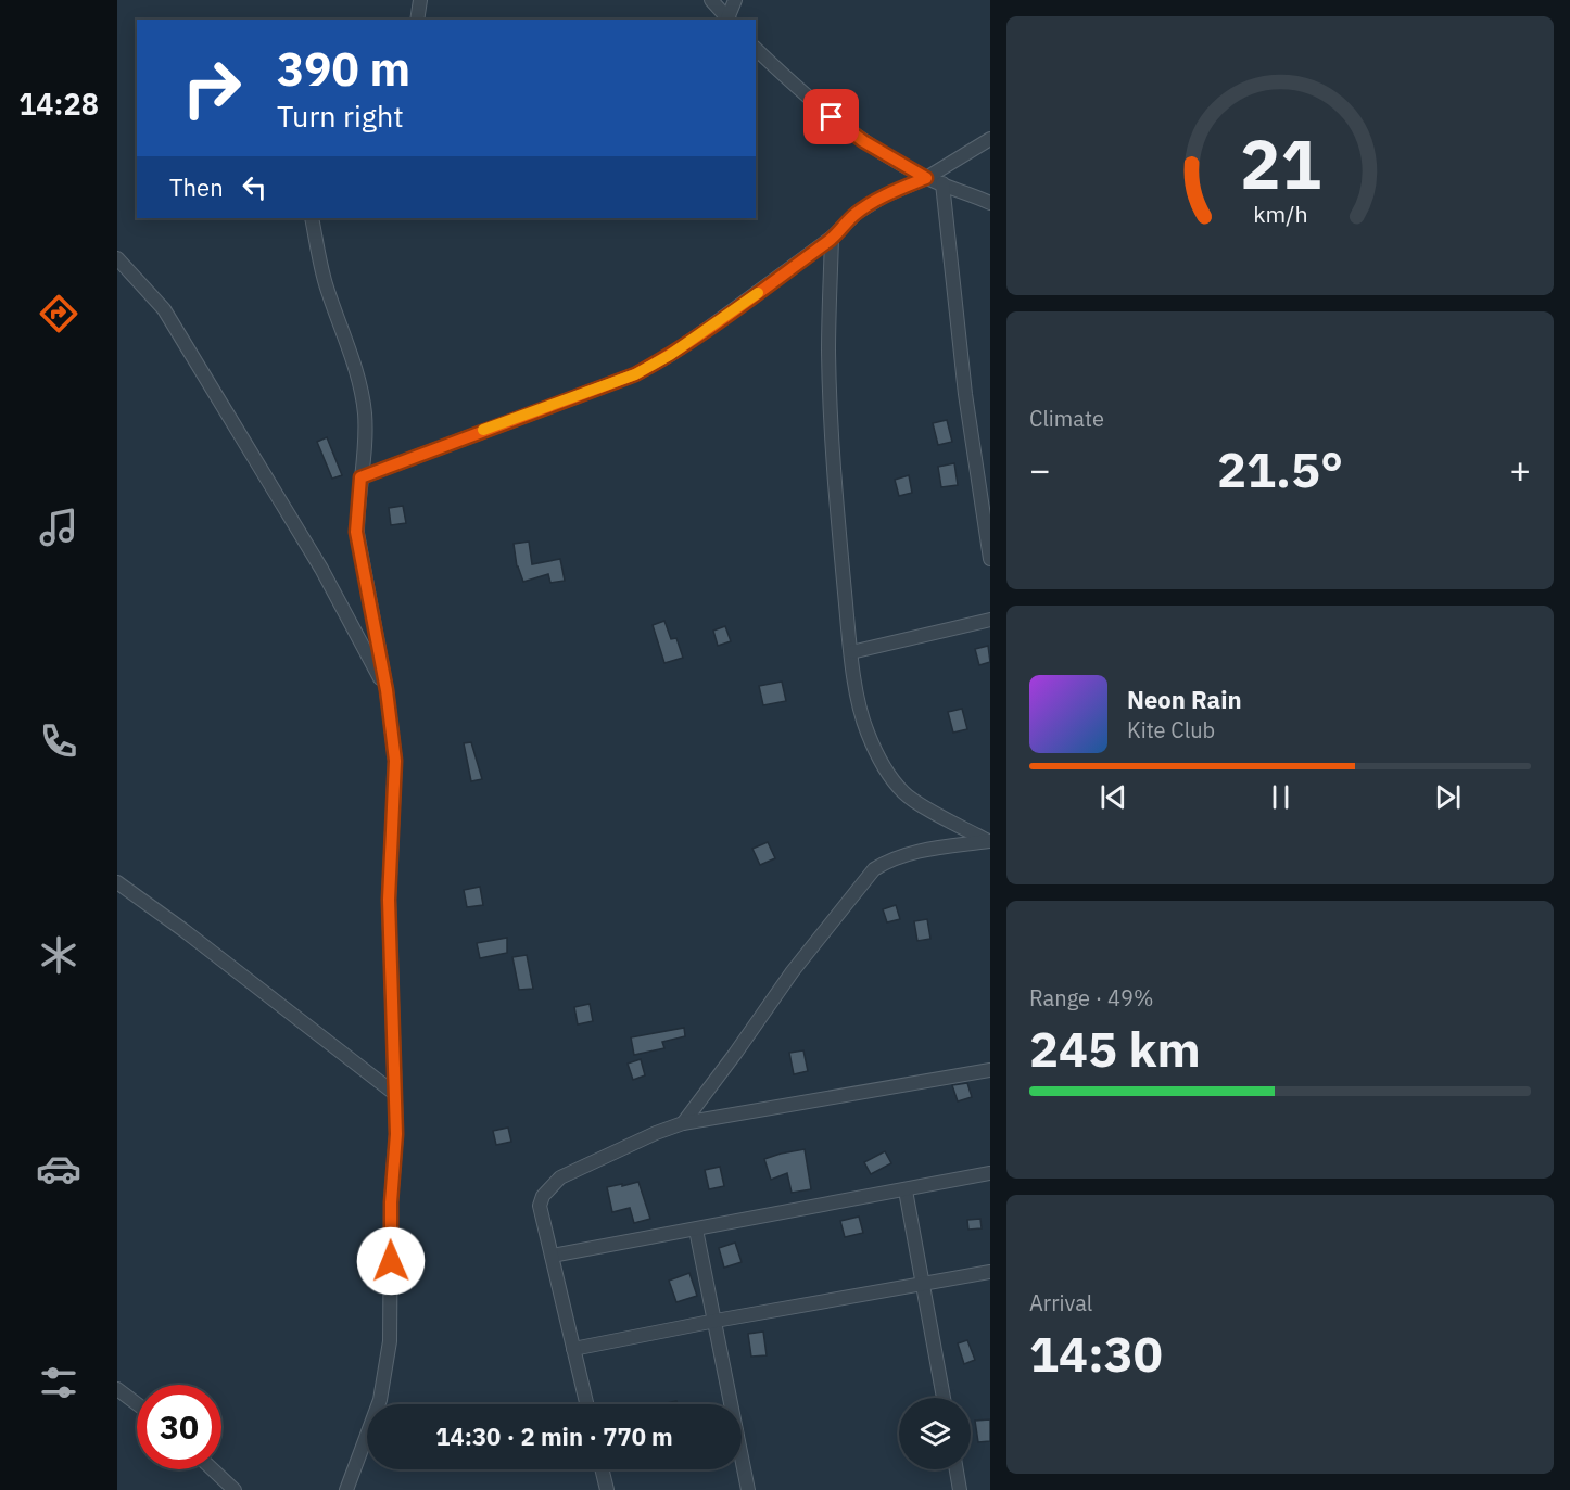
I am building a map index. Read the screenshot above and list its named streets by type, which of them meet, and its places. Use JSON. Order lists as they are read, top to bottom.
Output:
{
  "page": {
    "tabs": "14:28",
    "turn": ["390 m", "Turn right"],
    "then": "Then",
    "tile": [
      "Climate",
      ["Range · 49%", "245 km"],
      ["Arrival", "14:30"]
    ],
    "heat": ["−", "21.5°", "+"],
    "song": ["Neon Rain", "Kite Club"],
    "limit": "30",
    "trip": "14:30 · 2 min · 770 m",
    "gauge": ["21", "km/h"]
  }
}
